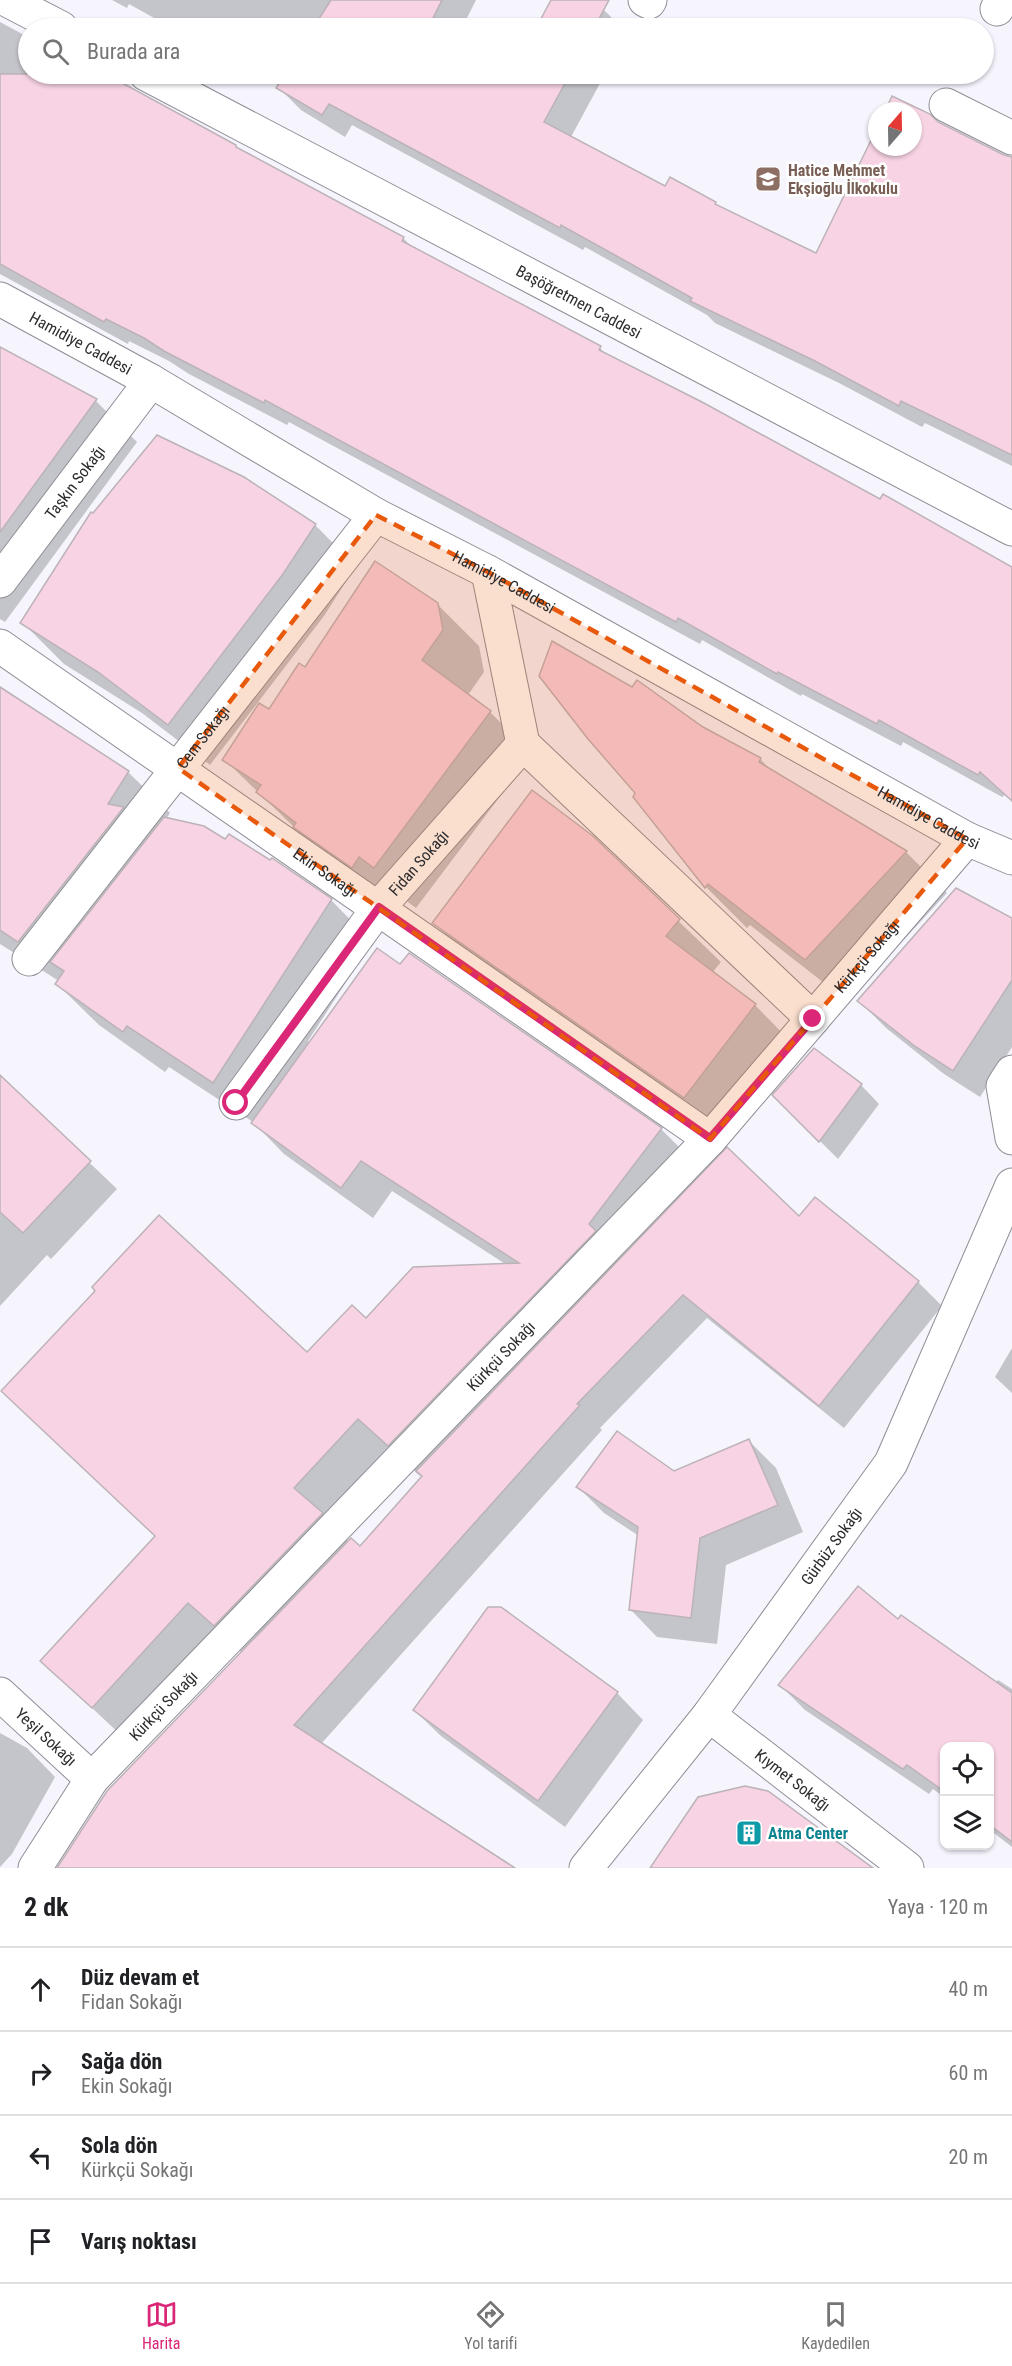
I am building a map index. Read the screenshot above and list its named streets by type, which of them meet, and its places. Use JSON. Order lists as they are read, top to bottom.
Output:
{
  "streets": {
    "street": [
      "Başöğretmen Caddesi",
      "Hamidiye Caddesi",
      "Taşkın Sokağı",
      "Cem Sokağı",
      "Fidan Sokağı",
      "Ekin Sokağı",
      "Kürkçü Sokağı",
      "Gürbüz Sokağı",
      "Yeşil Sokağı",
      "Kıymet Sokağı"
    ]
  },
  "crossings": [
    ["Hamidiye Caddesi", "Taşkın Sokağı"],
    ["Hamidiye Caddesi", "Cem Sokağı"],
    ["Hamidiye Caddesi", "Kürkçü Sokağı"],
    ["Cem Sokağı", "Ekin Sokağı"],
    ["Fidan Sokağı", "Ekin Sokağı"],
    ["Ekin Sokağı", "Kürkçü Sokağı"],
    ["Kürkçü Sokağı", "Yeşil Sokağı"],
    ["Gürbüz Sokağı", "Kıymet Sokağı"]
  ],
  "places": {
    "school or university": ["Hatice Mehmet Ekşioğlu İlkokulu"],
    "building": ["Atma Center"]
  },
  "north": "top",
  "page": {
    "search": "Burada ara",
    "heading": ["2 dk", "Yaya · 120 m"],
    "list": [
      ["Düz devam et", "Fidan Sokağı", "40 m"],
      ["Sağa dön", "Ekin Sokağı", "60 m"],
      ["Sola dön", "Kürkçü Sokağı", "20 m"],
      "Varış noktası"
    ],
    "nav": ["Harita", "Yol tarifi", "Kaydedilen"]
  }
}
